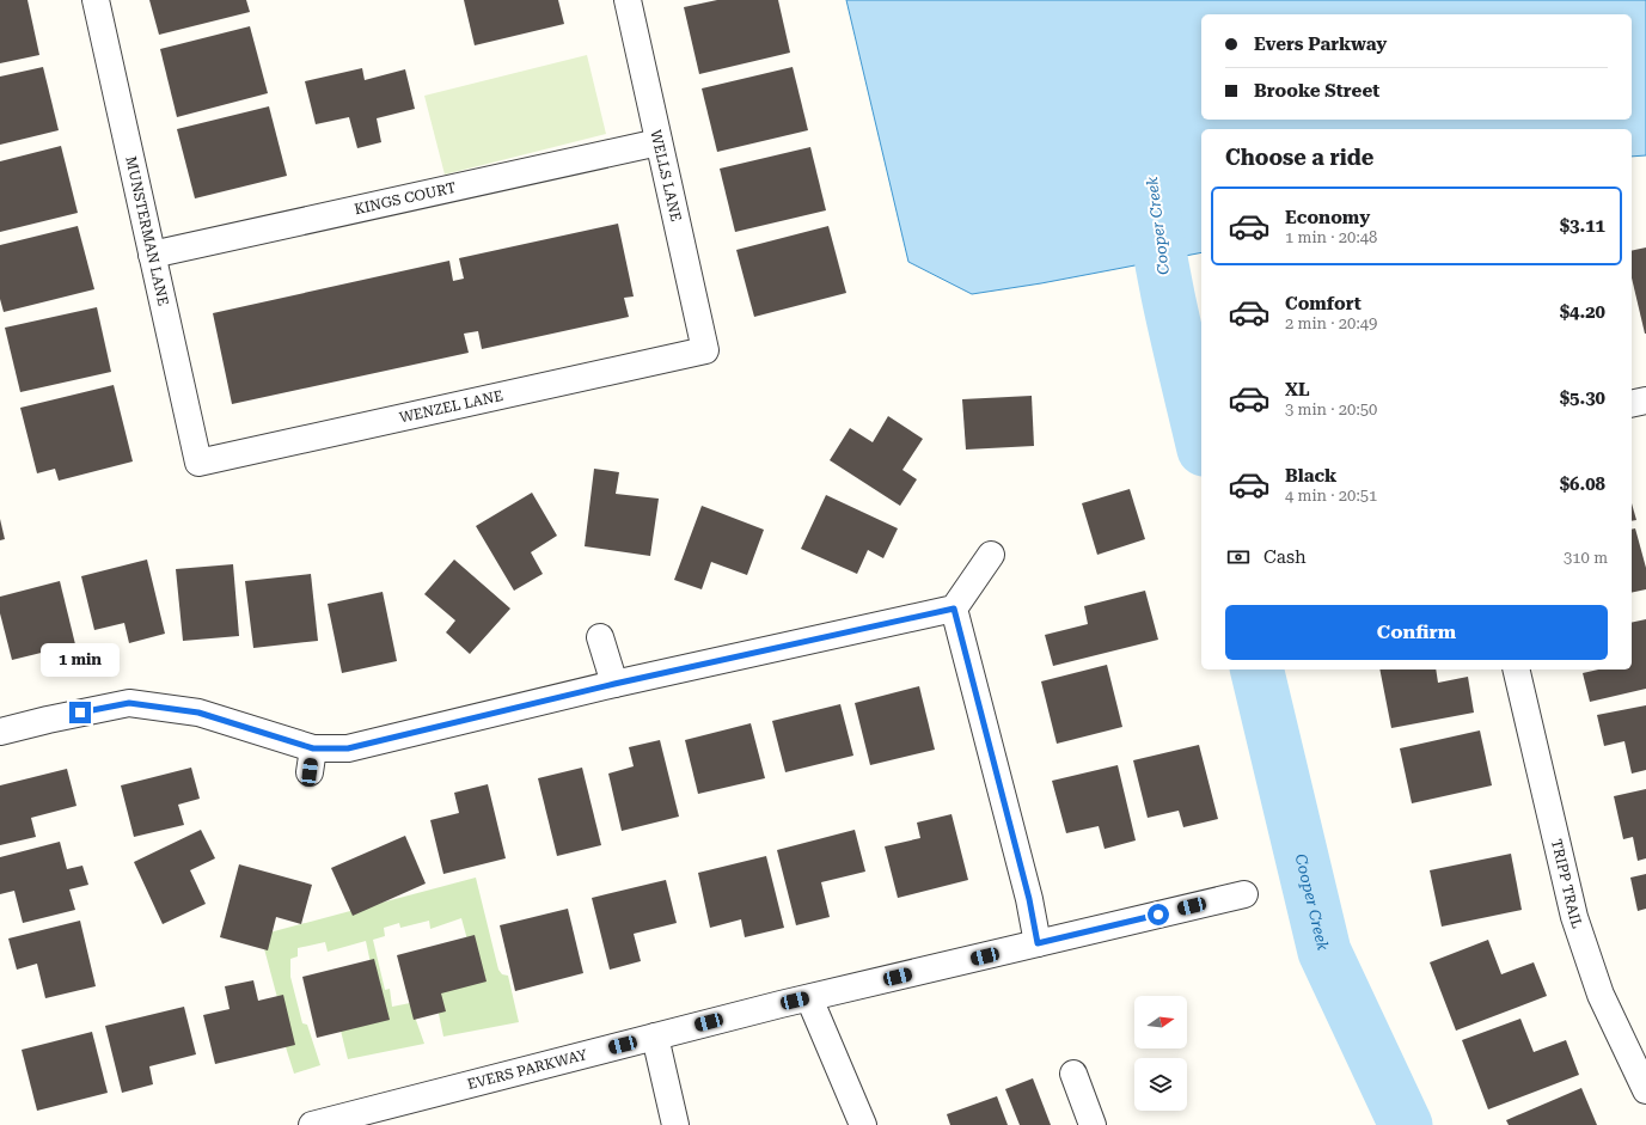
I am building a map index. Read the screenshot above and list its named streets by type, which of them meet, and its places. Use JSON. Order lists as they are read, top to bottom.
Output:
{
  "streets": {
    "street": [
      "WELLS LANE",
      "KINGS COURT",
      "MUNSTERMAN LANE",
      "WENZEL LANE",
      "TRIPP TRAIL",
      "EVERS PARKWAY"
    ]
  },
  "crossings": [
    ["WELLS LANE", "KINGS COURT"],
    ["WELLS LANE", "WENZEL LANE"],
    ["KINGS COURT", "MUNSTERMAN LANE"],
    ["MUNSTERMAN LANE", "WENZEL LANE"]
  ],
  "water": ["Cooper Creek"],
  "north": "right",
  "page": {
    "banner": ["Evers Parkway", "Brooke Street"],
    "heading": "Choose a ride",
    "list": [
      {
        "name": "Economy",
        "note": "1 min · 20:48",
        "value": "$3.11"
      },
      {
        "name": "Comfort",
        "note": "2 min · 20:49",
        "value": "$4.20"
      },
      {
        "name": "XL",
        "note": "3 min · 20:50",
        "value": "$5.30"
      },
      {
        "name": "Black",
        "note": "4 min · 20:51",
        "value": "$6.08"
      }
    ],
    "pay": ["Cash", "310 m"],
    "buttons": "Confirm",
    "bubble": "1 min"
  }
}
